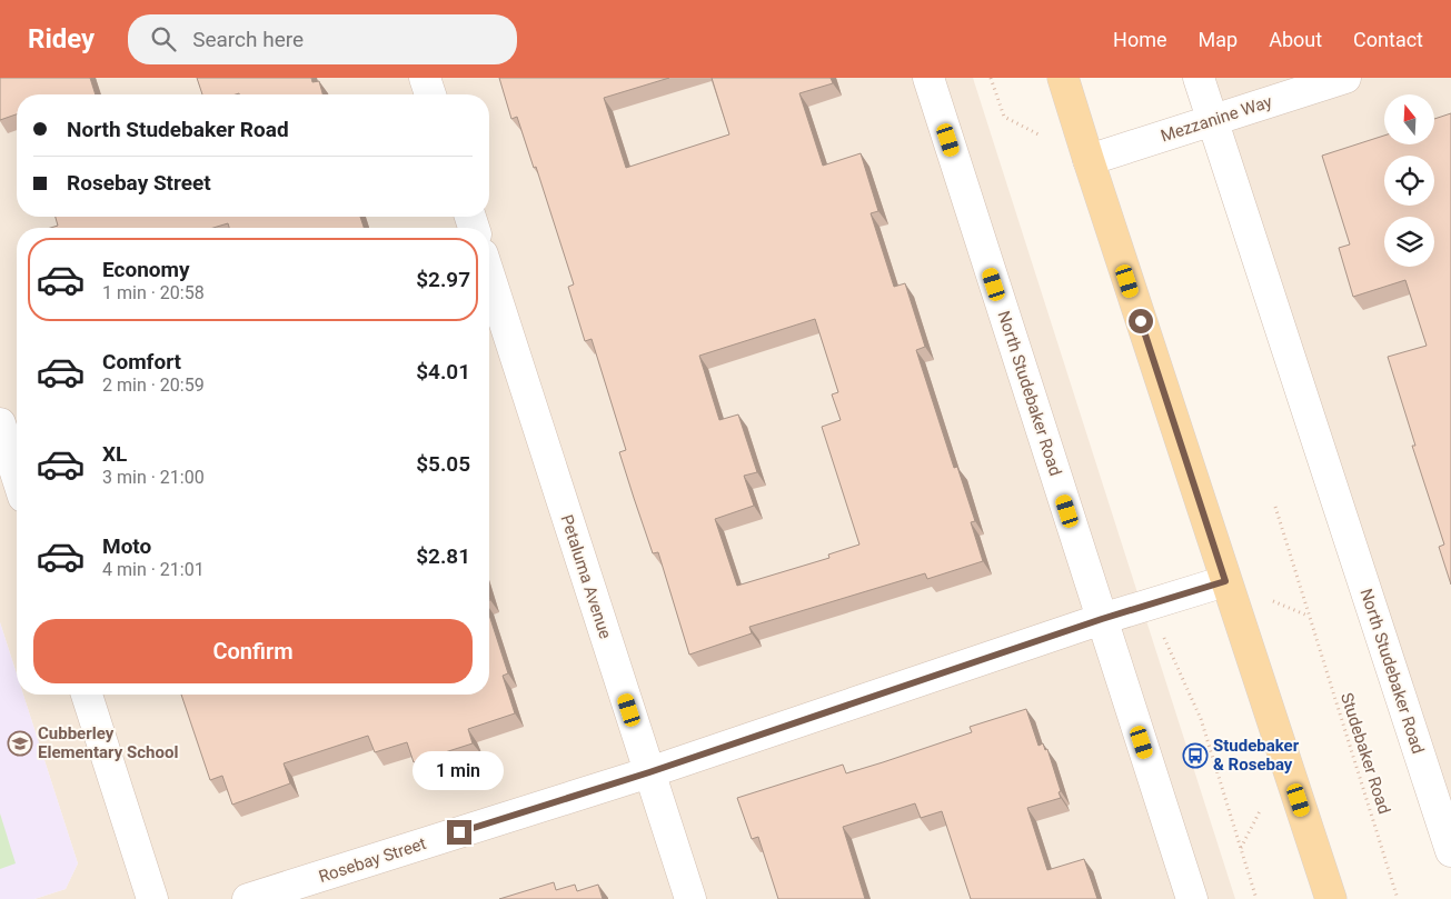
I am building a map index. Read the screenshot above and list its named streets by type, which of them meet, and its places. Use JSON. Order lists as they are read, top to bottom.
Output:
{
  "streets": {
    "street": [
      "Mezzanine Way",
      "North Studebaker Road",
      "Petaluma Avenue",
      "Rosebay Street"
    ],
    "path": ["Studebaker Road"]
  },
  "crossings": [
    ["Mezzanine Way", "North Studebaker Road"],
    ["North Studebaker Road", "Rosebay Street"],
    ["Petaluma Avenue", "Rosebay Street"]
  ],
  "places": {
    "school or university": ["Cubberley Elementary School"],
    "bus stop": ["Studebaker & Rosebay"]
  },
  "north": "top",
  "page": {
    "header": "Ridey",
    "search": "Search here",
    "nav": [
      "Home",
      "Map",
      "About",
      "Contact"
    ],
    "banner": ["North Studebaker Road", "Rosebay Street"],
    "list": [
      {
        "name": "Economy",
        "note": "1 min · 20:58",
        "value": "$2.97"
      },
      {
        "name": "Comfort",
        "note": "2 min · 20:59",
        "value": "$4.01"
      },
      {
        "name": "XL",
        "note": "3 min · 21:00",
        "value": "$5.05"
      },
      {
        "name": "Moto",
        "note": "4 min · 21:01",
        "value": "$2.81"
      }
    ],
    "buttons": "Confirm",
    "bubble": "1 min"
  }
}
